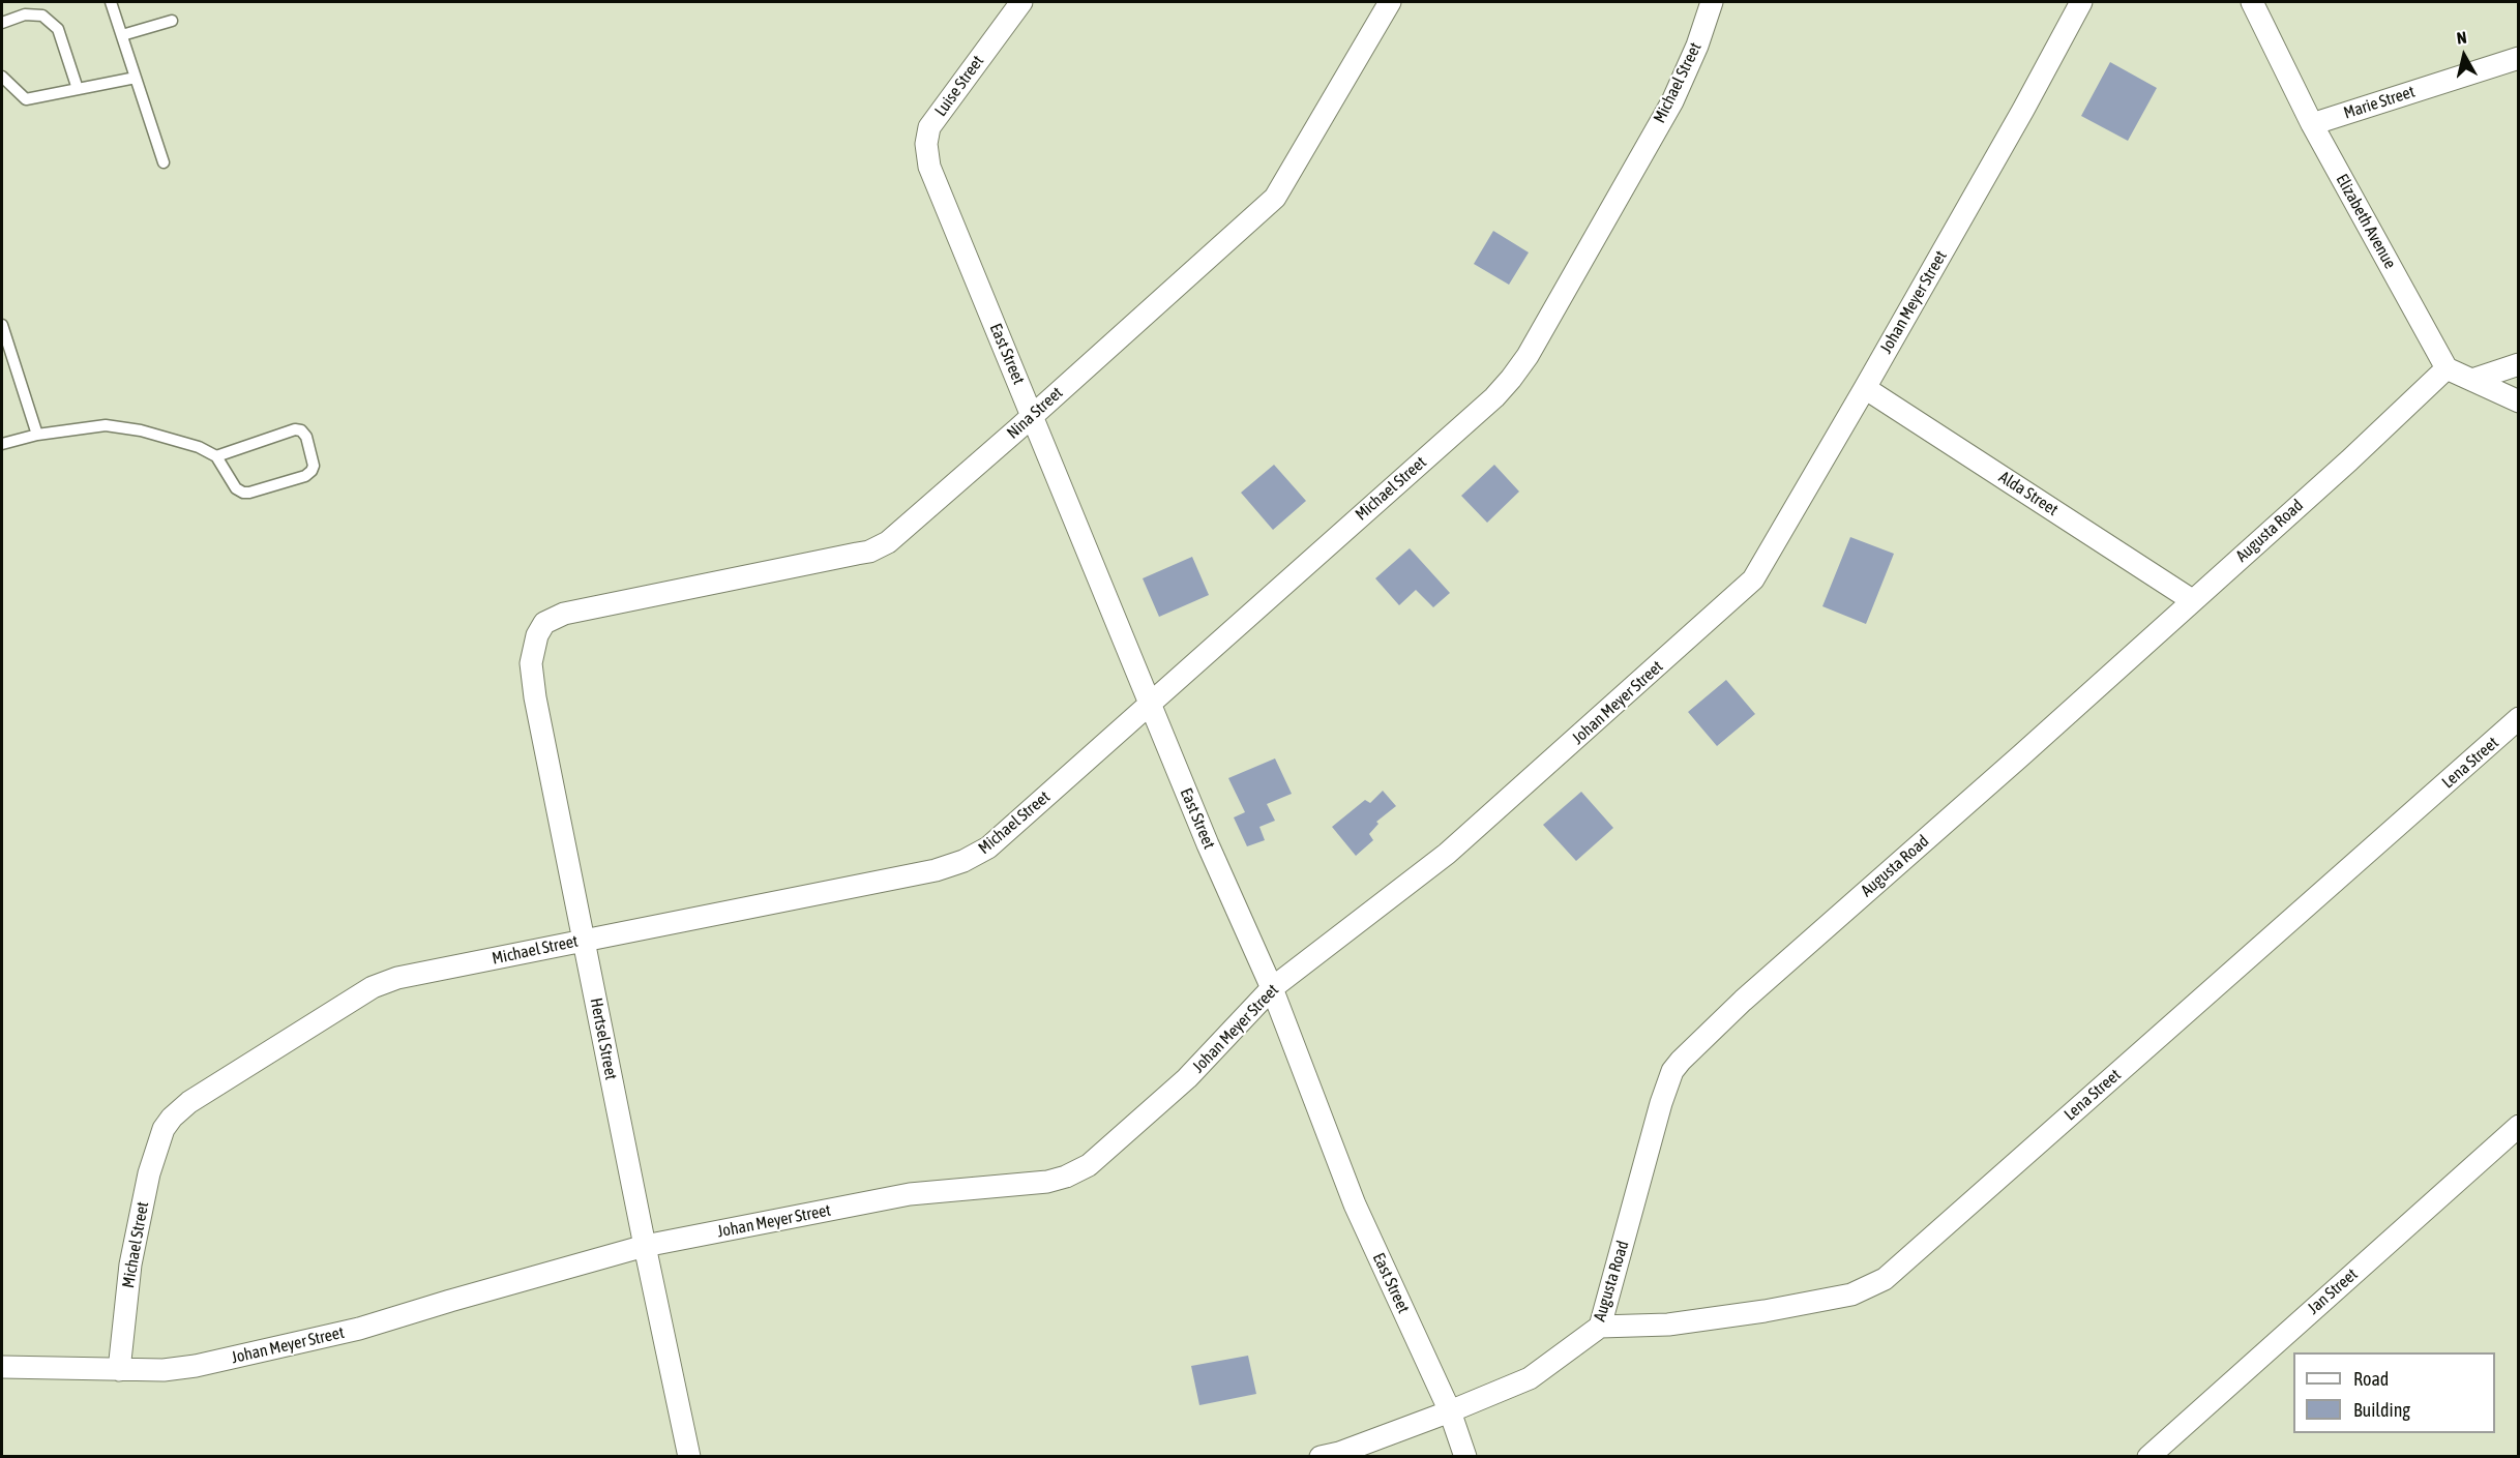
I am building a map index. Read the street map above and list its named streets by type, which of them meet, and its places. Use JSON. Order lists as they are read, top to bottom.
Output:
{
  "streets": {
    "street": [
      "Michael Street",
      "Luise Street",
      "Marie Street",
      "Elizabeth Avenue",
      "Johan Meyer Street",
      "East Street",
      "Nina Street",
      "Alda Street",
      "Augusta Road",
      "Lena Street",
      "Hertsel Street",
      "Jan Street"
    ]
  },
  "crossings": [
    ["Michael Street", "Johan Meyer Street"],
    ["Michael Street", "East Street"],
    ["Michael Street", "Hertsel Street"],
    ["Luise Street", "East Street"],
    ["Marie Street", "Elizabeth Avenue"],
    ["Elizabeth Avenue", "Augusta Road"],
    ["Johan Meyer Street", "East Street"],
    ["Johan Meyer Street", "Alda Street"],
    ["Johan Meyer Street", "Hertsel Street"],
    ["East Street", "Nina Street"],
    ["East Street", "Augusta Road"],
    ["Nina Street", "Hertsel Street"],
    ["Alda Street", "Augusta Road"],
    ["Augusta Road", "Lena Street"]
  ],
  "legend": ["Road", "Building"],
  "north": "top"
}
